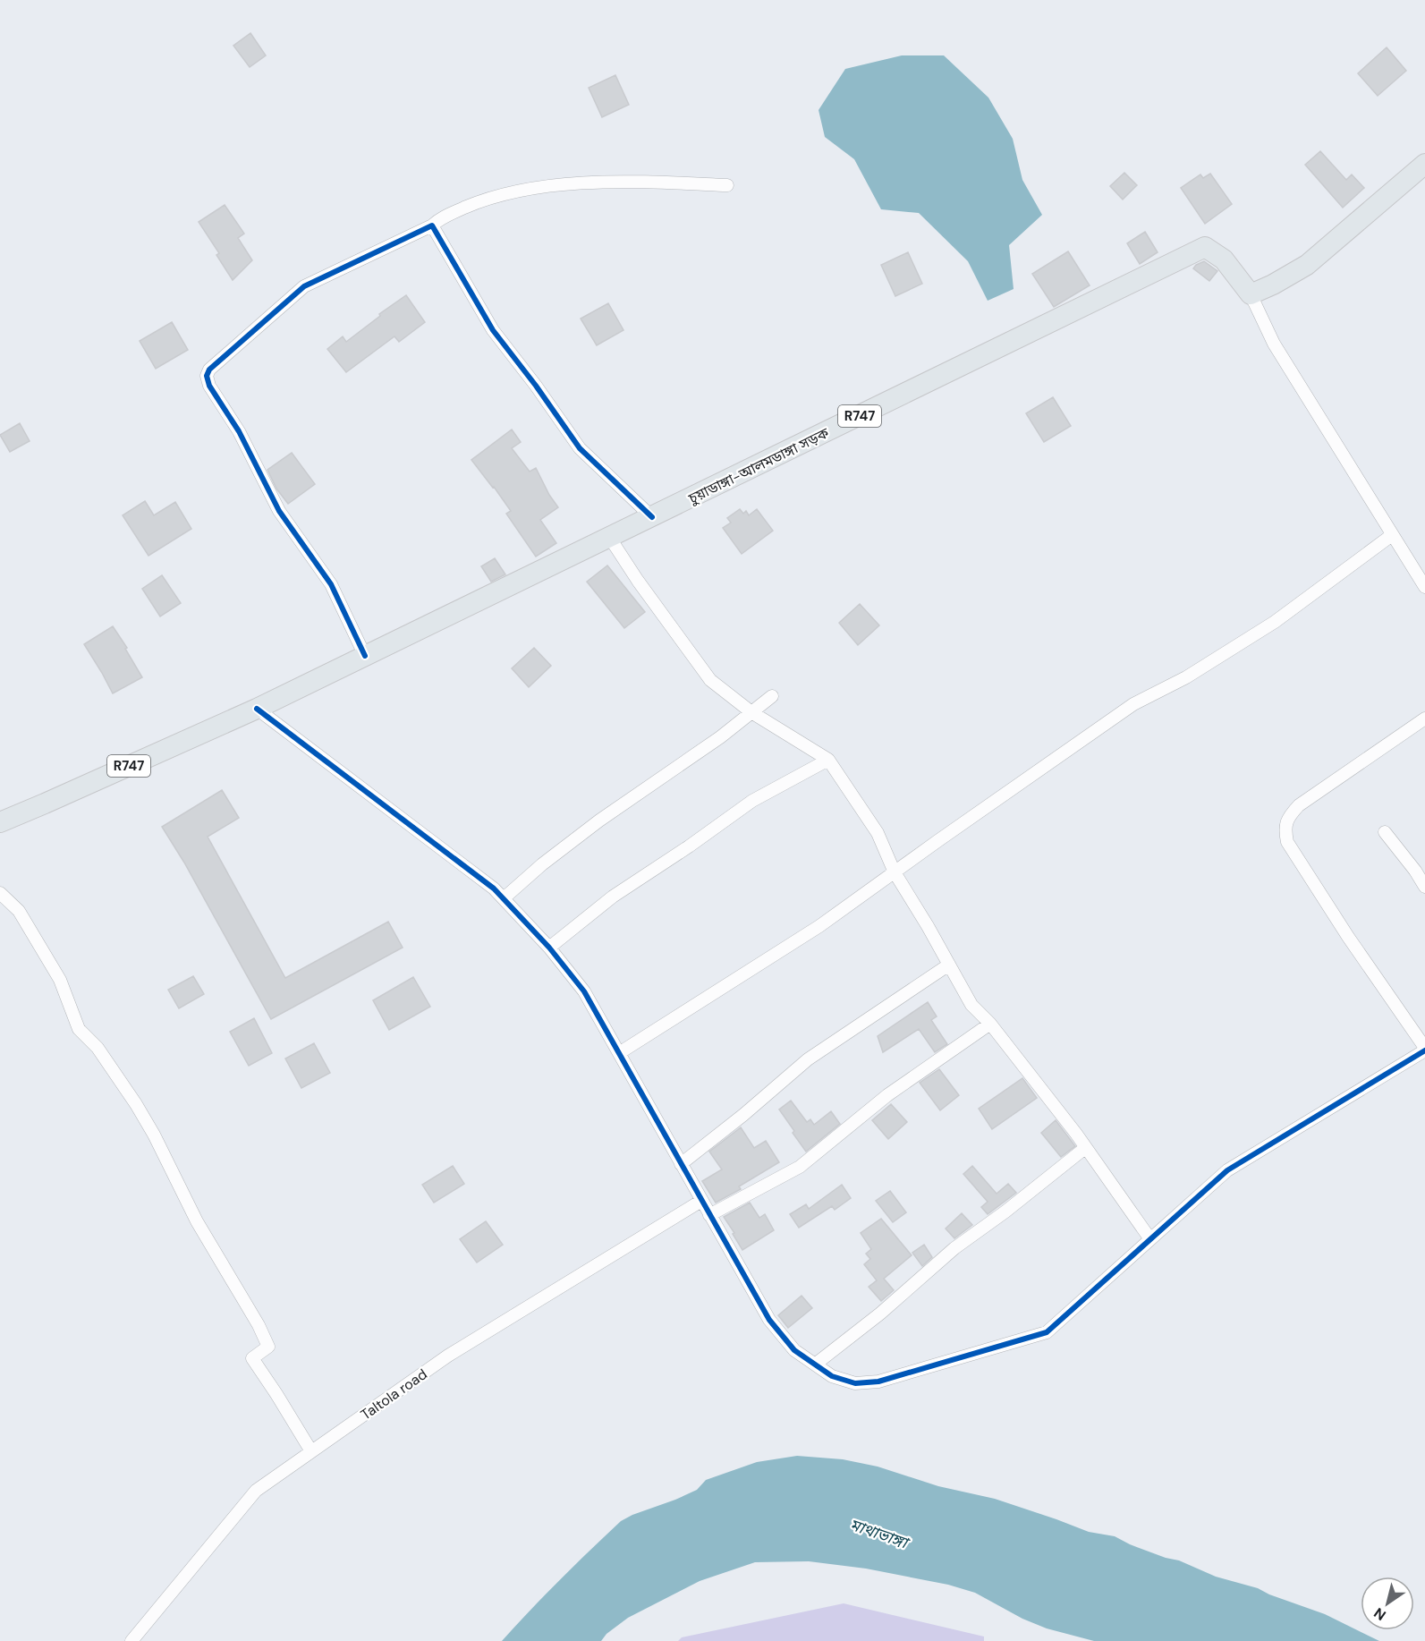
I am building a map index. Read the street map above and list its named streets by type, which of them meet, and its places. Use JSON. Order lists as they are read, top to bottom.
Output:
{
  "streets": {
    "main road": ["R747", "চুয়াডাঙ্গা-আলমডাঙ্গা সড়ক"],
    "street": ["Taltola road"]
  },
  "crossings": [
    ["R747", "চুয়াডাঙ্গা-আলমডাঙ্গা সড়ক"]
  ],
  "water": ["মাথাভাঙ্গা"],
  "north": "bottom left"
}
